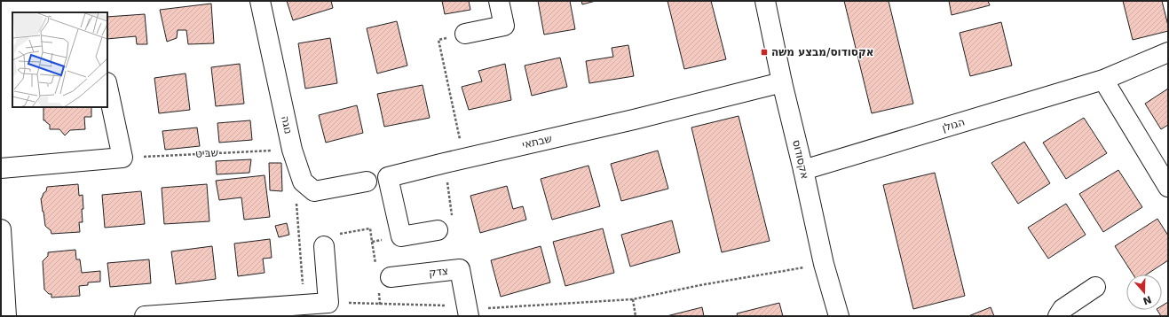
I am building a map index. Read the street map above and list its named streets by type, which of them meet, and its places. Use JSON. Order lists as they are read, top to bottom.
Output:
{
  "streets": {
    "street": [
      "נוגה",
      "הגולן",
      "שבתאי",
      "אקסודוס",
      "צדק"
    ],
    "path": ["שביט"]
  },
  "crossings": [
    ["נוגה", "שביט"],
    ["הגולן", "אקסודוס"],
    ["שבתאי", "אקסודוס"]
  ],
  "places": {
    "transit": ["אקסודוס/מבצע משה"]
  },
  "north": "bottom"
}
